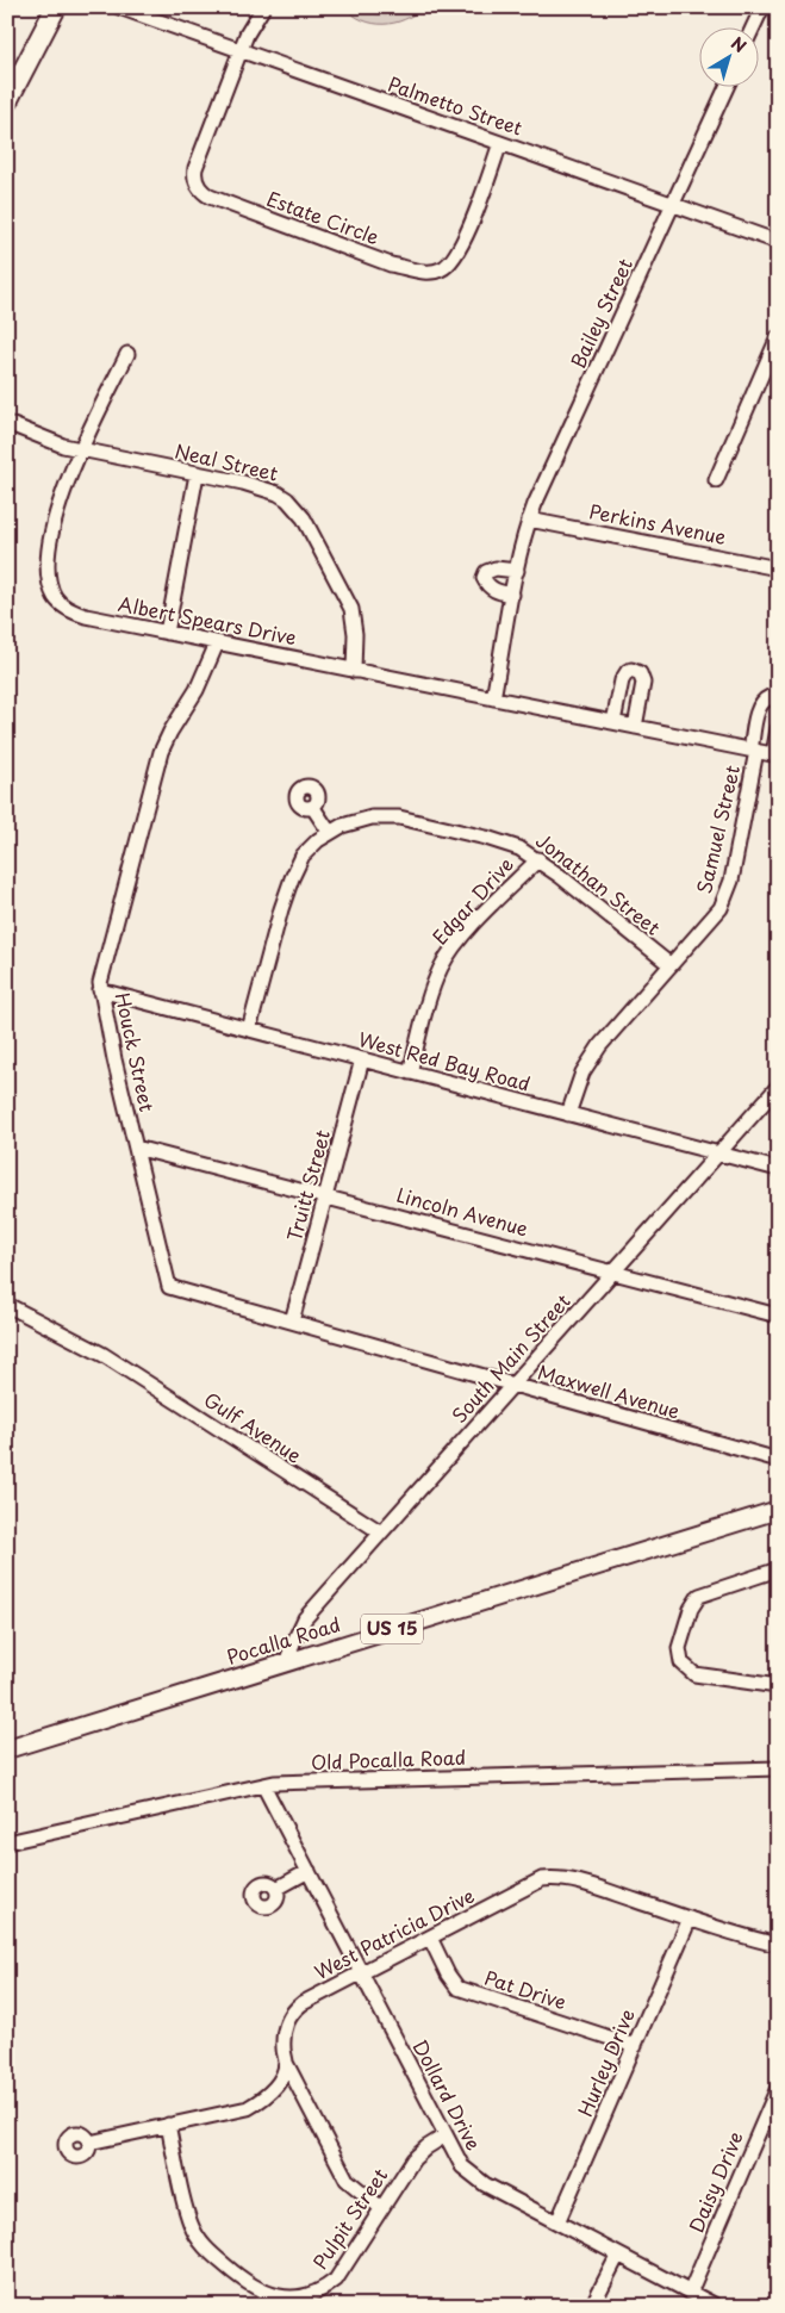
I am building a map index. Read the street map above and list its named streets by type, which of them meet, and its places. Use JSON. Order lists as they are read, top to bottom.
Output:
{
  "streets": {
    "main road": ["US 15", "Pocalla Road"],
    "street": [
      "Palmetto Street",
      "Estate Circle",
      "Bailey Street",
      "Neal Street",
      "Perkins Avenue",
      "Albert Spears Drive",
      "Samuel Street",
      "Jonathan Street",
      "Edgar Drive",
      "Houck Street",
      "West Red Bay Road",
      "Truitt Street",
      "Lincoln Avenue",
      "South Main Street",
      "Maxwell Avenue",
      "Gulf Avenue",
      "Old Pocalla Road",
      "West Patricia Drive",
      "Pat Drive",
      "Hurley Drive",
      "Dollard Drive",
      "Daisy Drive",
      "Pulpit Street"
    ]
  },
  "crossings": [
    ["Palmetto Street", "Estate Circle"],
    ["Palmetto Street", "Bailey Street"],
    ["Bailey Street", "Perkins Avenue"],
    ["Bailey Street", "Albert Spears Drive"],
    ["Neal Street", "Albert Spears Drive"],
    ["Albert Spears Drive", "Samuel Street"],
    ["Albert Spears Drive", "Houck Street"],
    ["Samuel Street", "Jonathan Street"],
    ["Samuel Street", "West Red Bay Road"],
    ["Jonathan Street", "Edgar Drive"],
    ["Jonathan Street", "West Red Bay Road"],
    ["Edgar Drive", "West Red Bay Road"],
    ["Houck Street", "West Red Bay Road"],
    ["Houck Street", "Truitt Street"],
    ["Houck Street", "Lincoln Avenue"],
    ["Houck Street", "Maxwell Avenue"],
    ["West Red Bay Road", "Truitt Street"],
    ["West Red Bay Road", "South Main Street"],
    ["Truitt Street", "Lincoln Avenue"],
    ["Truitt Street", "Maxwell Avenue"],
    ["Lincoln Avenue", "South Main Street"],
    ["South Main Street", "Maxwell Avenue"],
    ["South Main Street", "Gulf Avenue"],
    ["South Main Street", "Pocalla Road"],
    ["Old Pocalla Road", "Dollard Drive"],
    ["West Patricia Drive", "Pat Drive"],
    ["West Patricia Drive", "Hurley Drive"],
    ["West Patricia Drive", "Dollard Drive"],
    ["West Patricia Drive", "Pulpit Street"],
    ["Pat Drive", "Hurley Drive"],
    ["Hurley Drive", "Dollard Drive"],
    ["Dollard Drive", "Daisy Drive"],
    ["Dollard Drive", "Pulpit Street"]
  ],
  "north": "top right"
}
